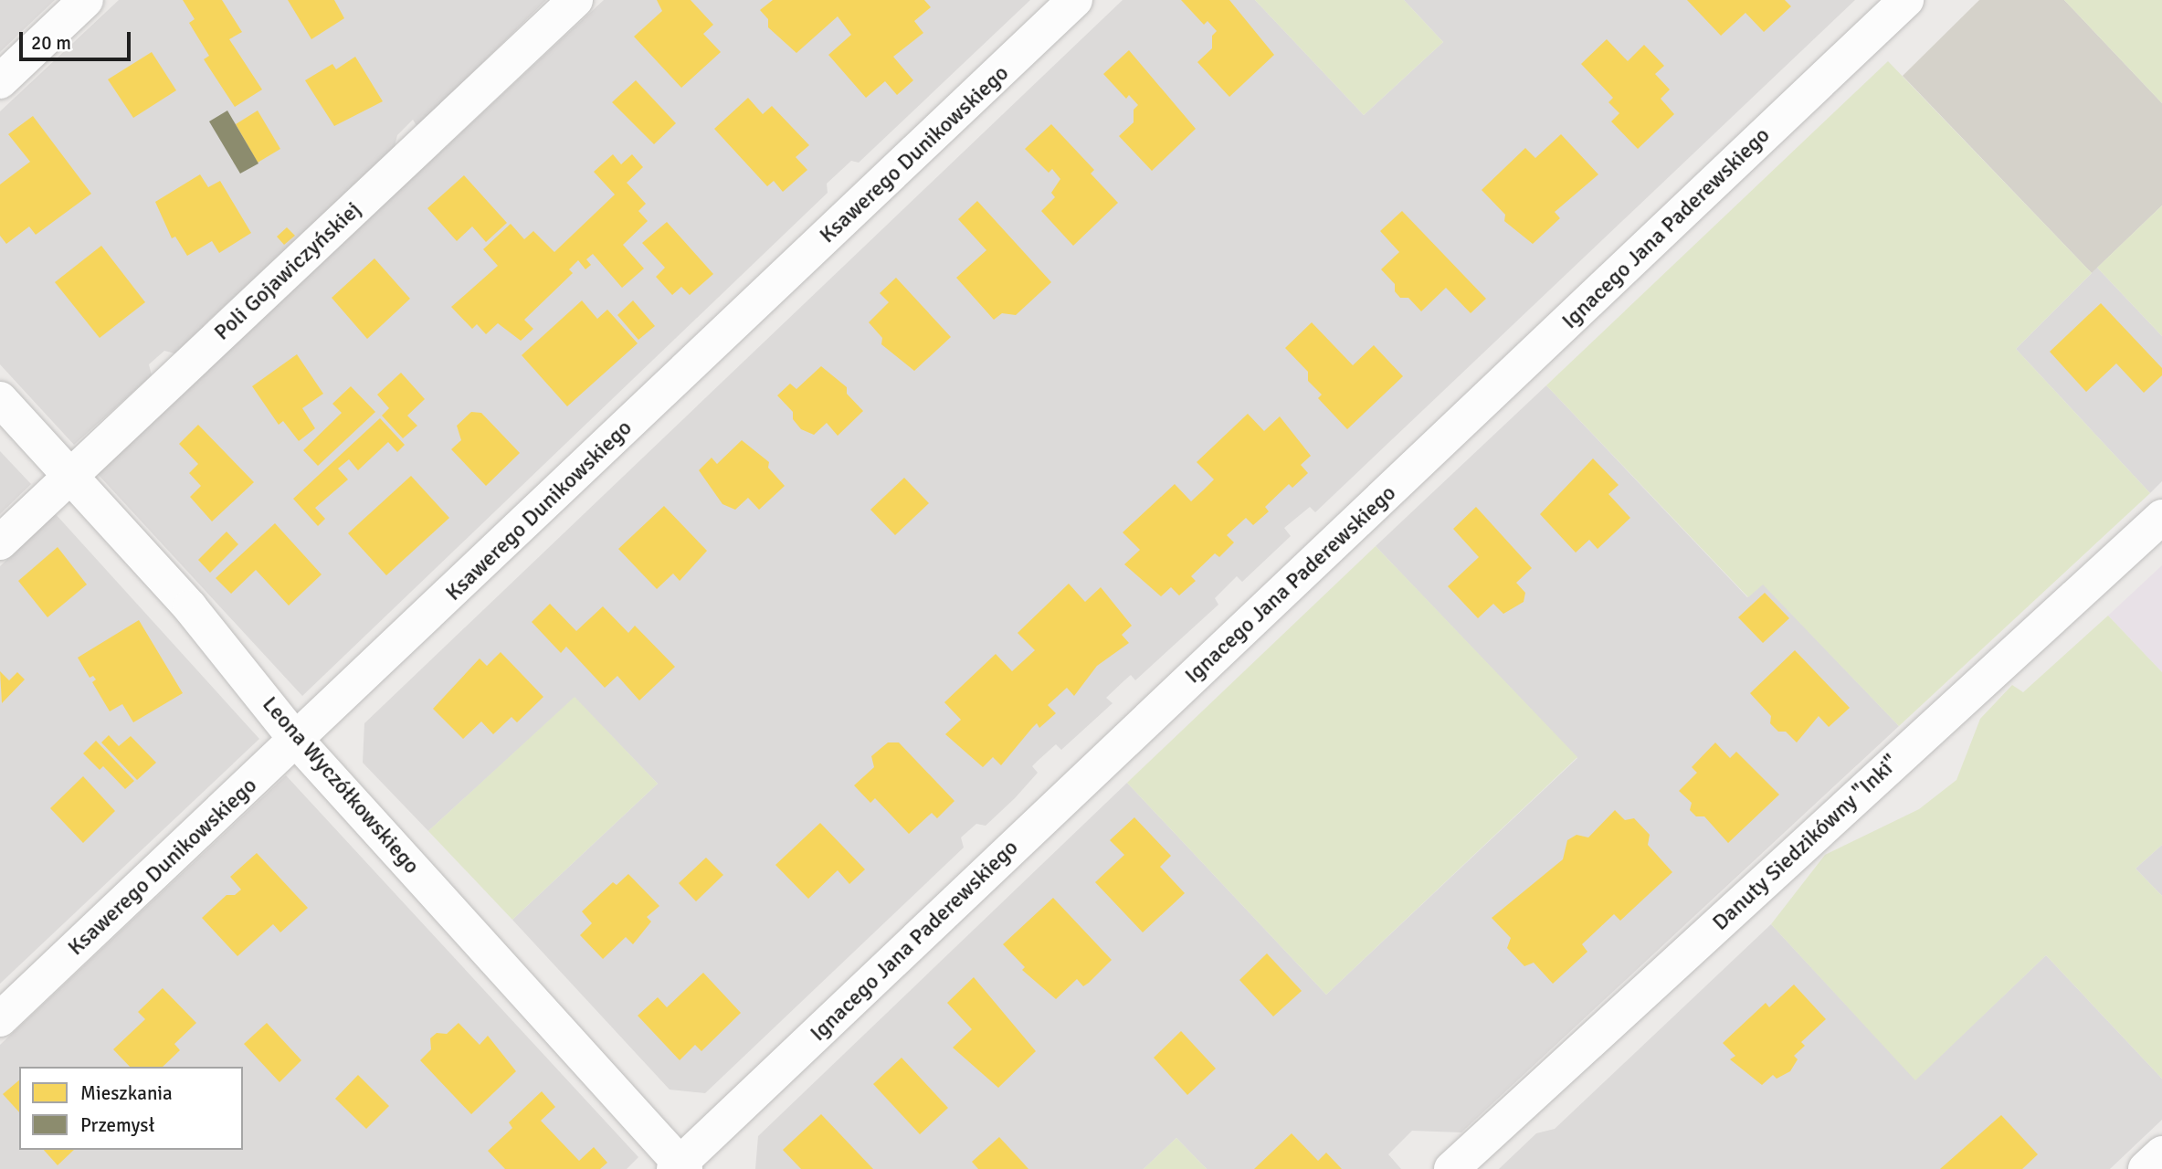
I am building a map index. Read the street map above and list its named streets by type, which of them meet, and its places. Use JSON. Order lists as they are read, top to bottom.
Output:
{
  "streets": {
    "street": [
      "Ksawerego Dunikowskiego",
      "Ignacego Jana Paderewskiego",
      "Poli Gojawiczyńskiej",
      "Leona Wyczółkowskiego",
      "Danuty Siedzikówny \"Inki\""
    ]
  },
  "crossings": [
    ["Ksawerego Dunikowskiego", "Leona Wyczółkowskiego"],
    ["Ignacego Jana Paderewskiego", "Leona Wyczółkowskiego"],
    ["Poli Gojawiczyńskiej", "Leona Wyczółkowskiego"]
  ],
  "legend": ["Mieszkania", "Przemysł"],
  "scale_bar": "20 m"
}
